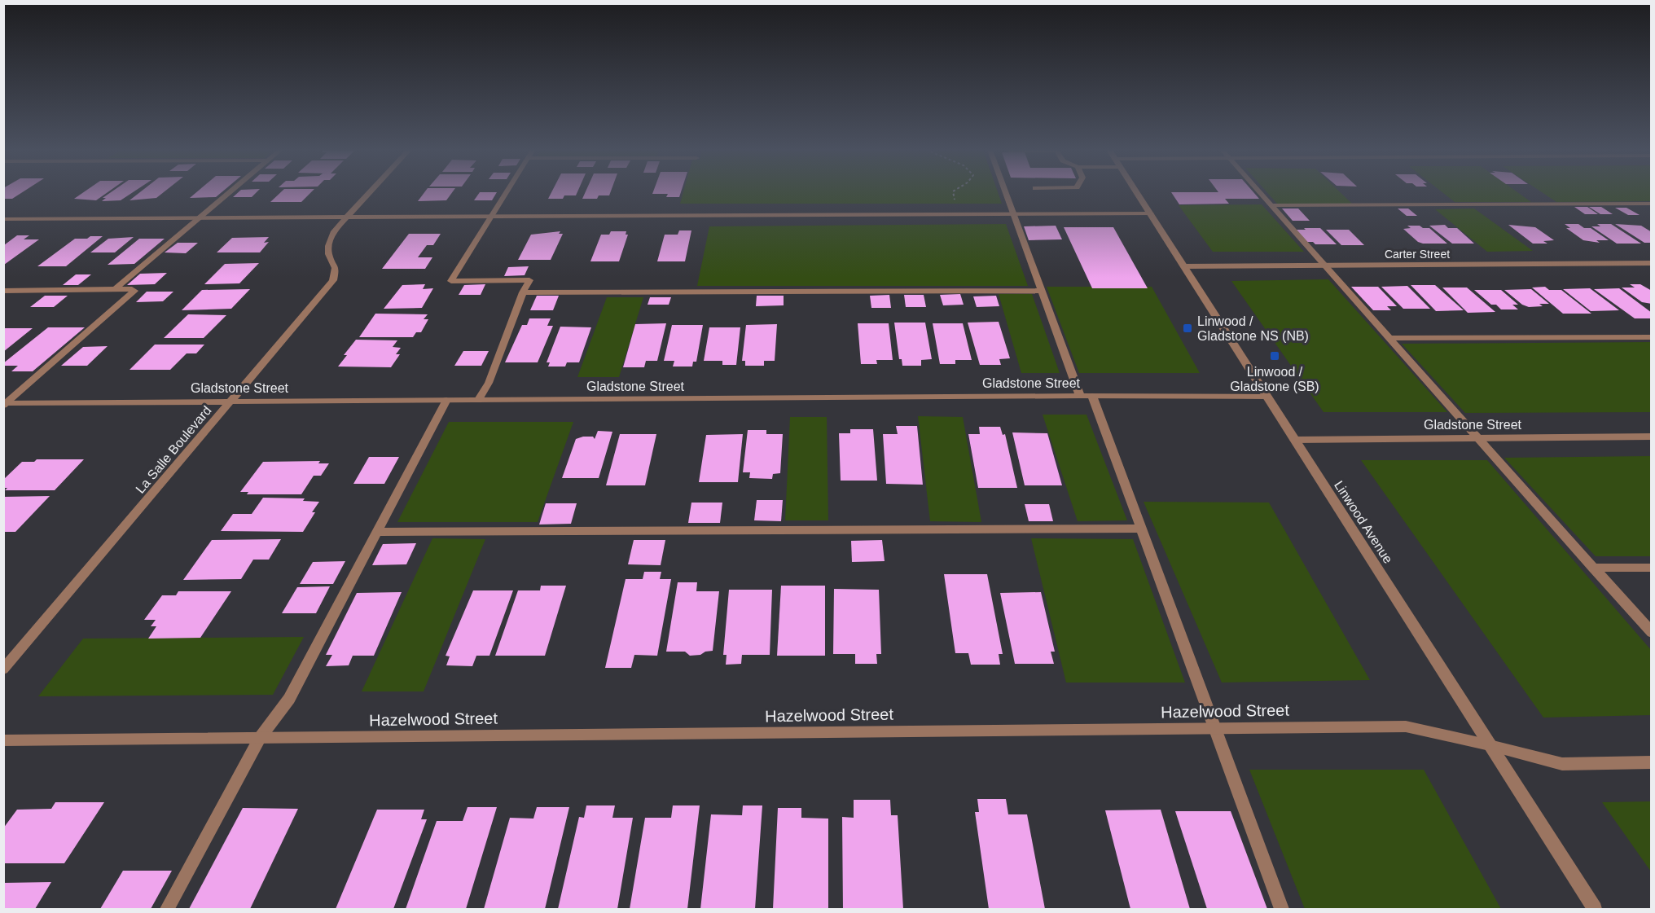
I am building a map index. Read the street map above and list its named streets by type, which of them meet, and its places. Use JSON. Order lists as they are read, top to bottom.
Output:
{
  "streets": {
    "street": [
      "Carter Street",
      "Gladstone Street",
      "La Salle Boulevard",
      "Linwood Avenue",
      "Hazelwood Street"
    ]
  },
  "crossings": [
    ["Carter Street", "Linwood Avenue"],
    ["Gladstone Street", "La Salle Boulevard"],
    ["Gladstone Street", "Linwood Avenue"],
    ["Linwood Avenue", "Hazelwood Street"]
  ],
  "places": {
    "transit": ["Linwood / Gladstone NS (NB)", "Linwood / Gladstone (SB)"]
  }
}
